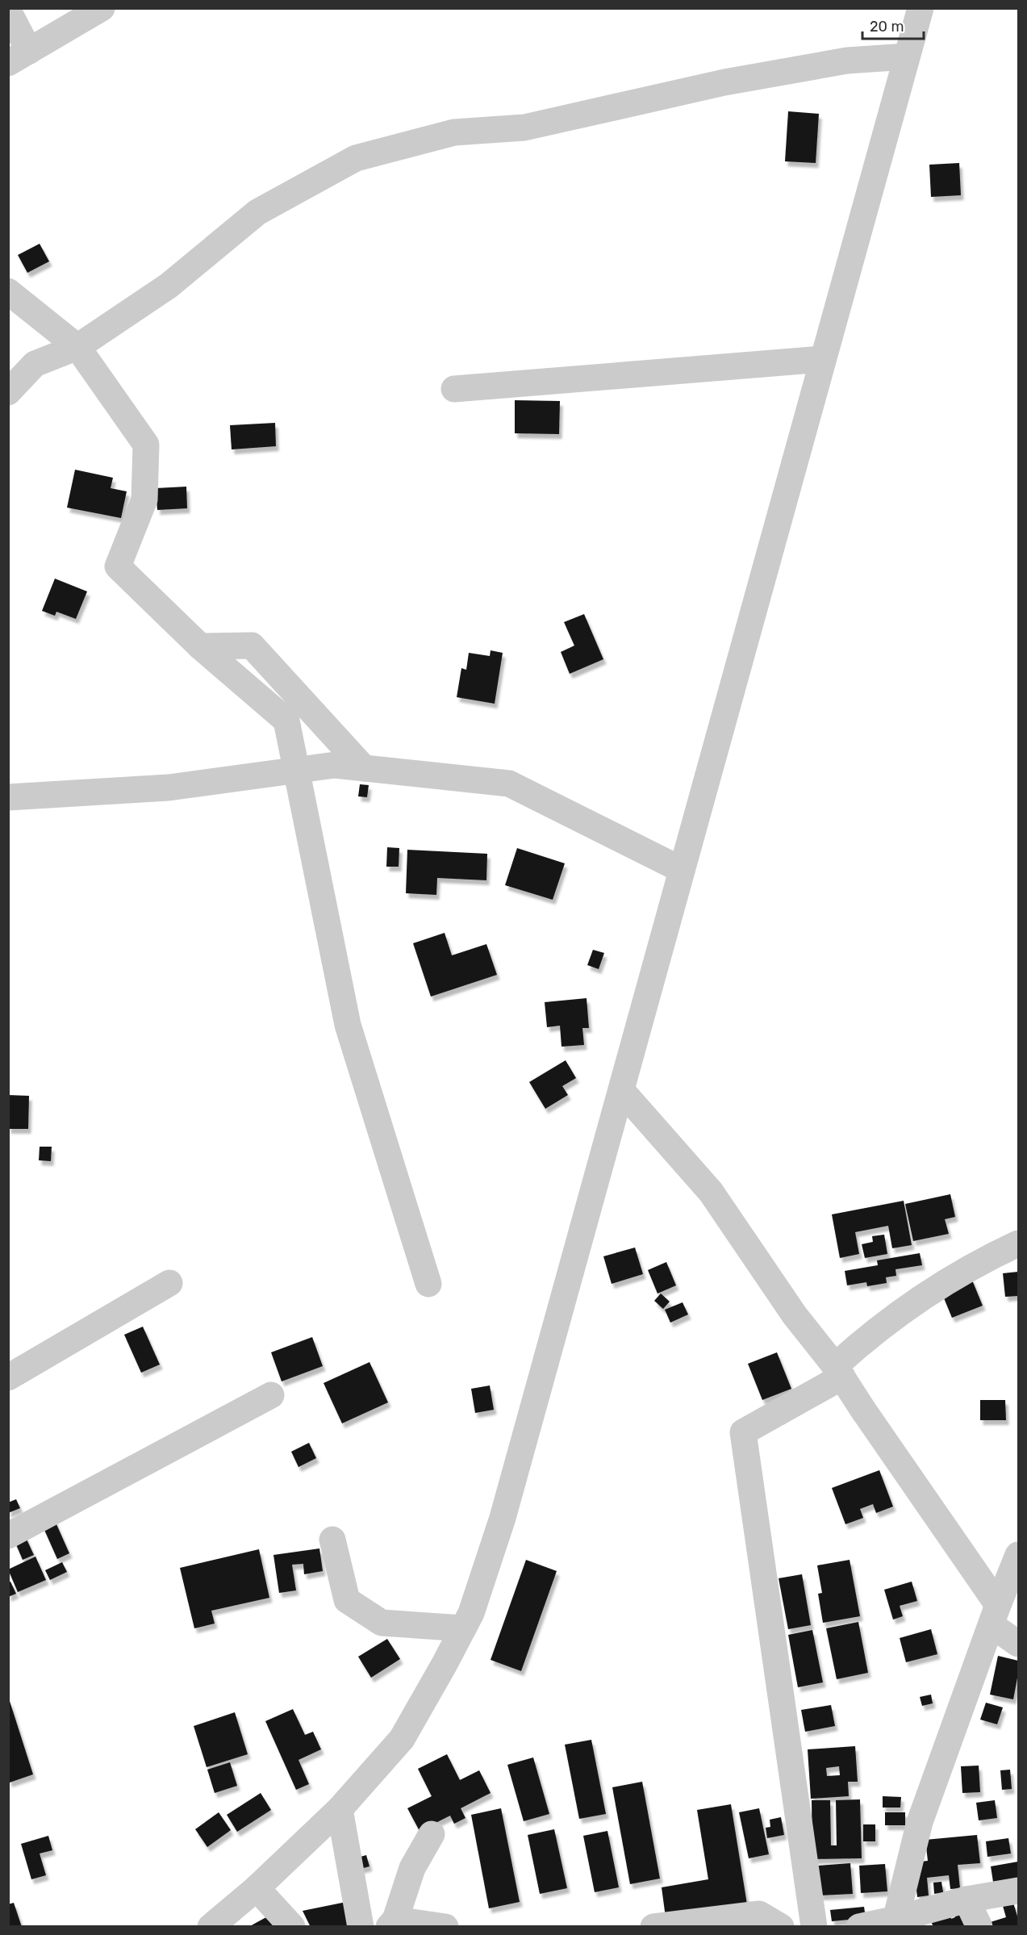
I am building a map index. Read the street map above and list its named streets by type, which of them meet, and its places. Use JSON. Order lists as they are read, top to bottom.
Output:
{
  "scale_bar": "20 m"
}
